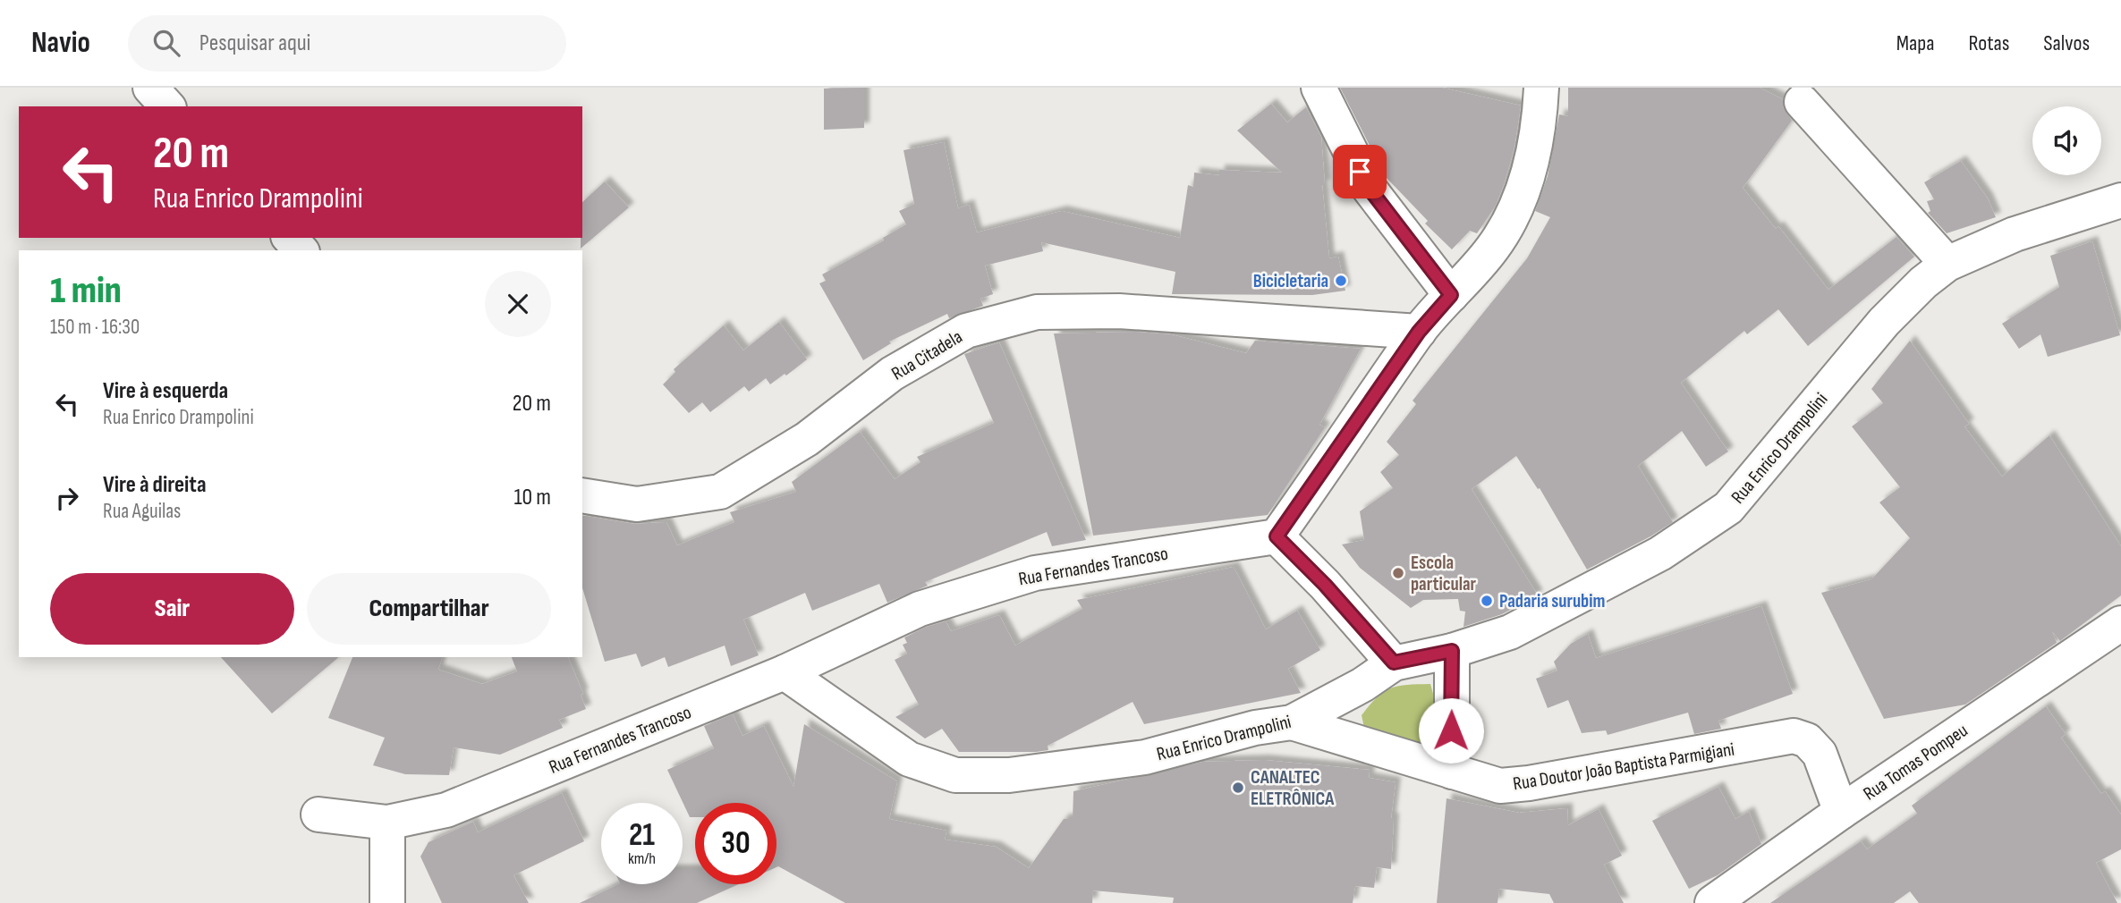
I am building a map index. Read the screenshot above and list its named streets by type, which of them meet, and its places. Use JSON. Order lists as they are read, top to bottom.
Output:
{
  "streets": {
    "street": [
      "Rua Citadela",
      "Rua Enrico Drampolini",
      "Rua Fernandes Trancoso",
      "Rua Tomas Pompeu",
      "Rua Doutor João Baptista Parmigiani"
    ]
  },
  "crossings": [
    ["Rua Enrico Drampolini", "Rua Fernandes Trancoso"],
    ["Rua Enrico Drampolini", "Rua Doutor João Baptista Parmigiani"],
    ["Rua Tomas Pompeu", "Rua Doutor João Baptista Parmigiani"]
  ],
  "places": [
    "Bicicletaria",
    "Escola particular",
    "Padaria surubim",
    "CANALTEC ELETRÔNICA"
  ],
  "page": {
    "header": "Navio",
    "search": "Pesquisar aqui",
    "nav": ["Mapa", "Rotas", "Salvos"],
    "turn": ["20 m", "Rua Enrico Drampolini"],
    "heading": ["1 min", "150 m · 16:30"],
    "list": [
      {
        "name": "Vire à esquerda",
        "note": "Rua Enrico Drampolini",
        "value": "20 m"
      },
      {
        "name": "Vire à direita",
        "note": "Rua Aguilas",
        "value": "10 m"
      }
    ],
    "buttons": ["Sair", "Compartilhar"],
    "speed": "21 km/h",
    "limit": "30"
  }
}
